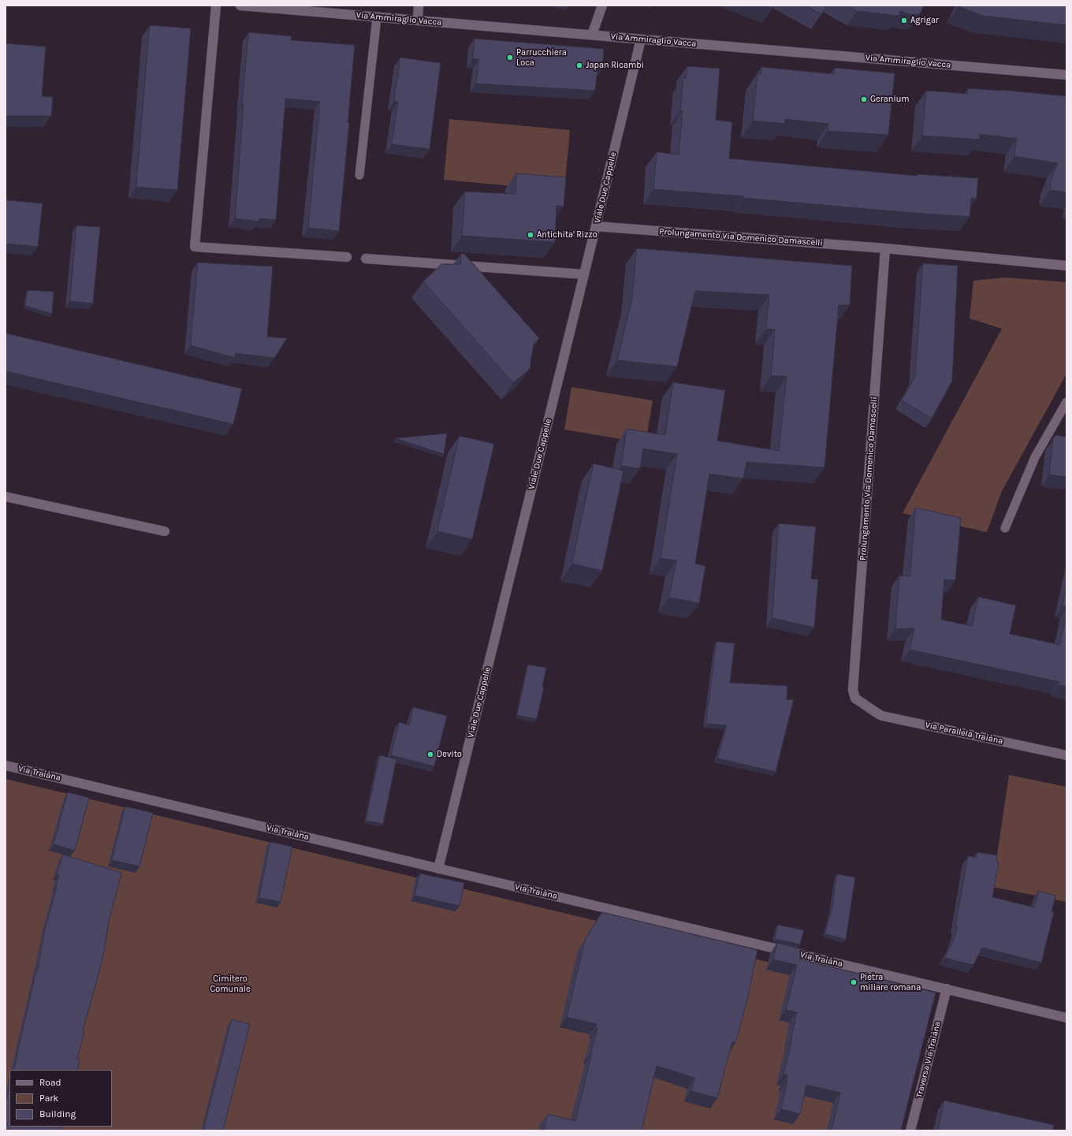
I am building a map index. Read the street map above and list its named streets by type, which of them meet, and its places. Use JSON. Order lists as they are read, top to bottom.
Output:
{
  "streets": {
    "street": [
      "Via Ammiraglio Vacca",
      "Viale Due Cappelle",
      "Prolungamento Via Domenico Damascelli",
      "Via Parallela Traiàna",
      "Via Traiàna",
      "Traversa Via Traiàna"
    ]
  },
  "crossings": [
    ["Via Ammiraglio Vacca", "Viale Due Cappelle"],
    ["Viale Due Cappelle", "Prolungamento Via Domenico Damascelli"],
    ["Viale Due Cappelle", "Via Traiàna"],
    ["Prolungamento Via Domenico Damascelli", "Via Parallela Traiàna"],
    ["Via Traiàna", "Traversa Via Traiàna"]
  ],
  "parks": ["Cimitero Comunale"],
  "places": [
    "Agrigar",
    "Parrucchiera Loca",
    "Japan Ricambi",
    "Geranium",
    "Antichita' Rizzo",
    "Devito",
    "Pietra miliare romana"
  ],
  "legend": ["Road", "Park", "Building"]
}
